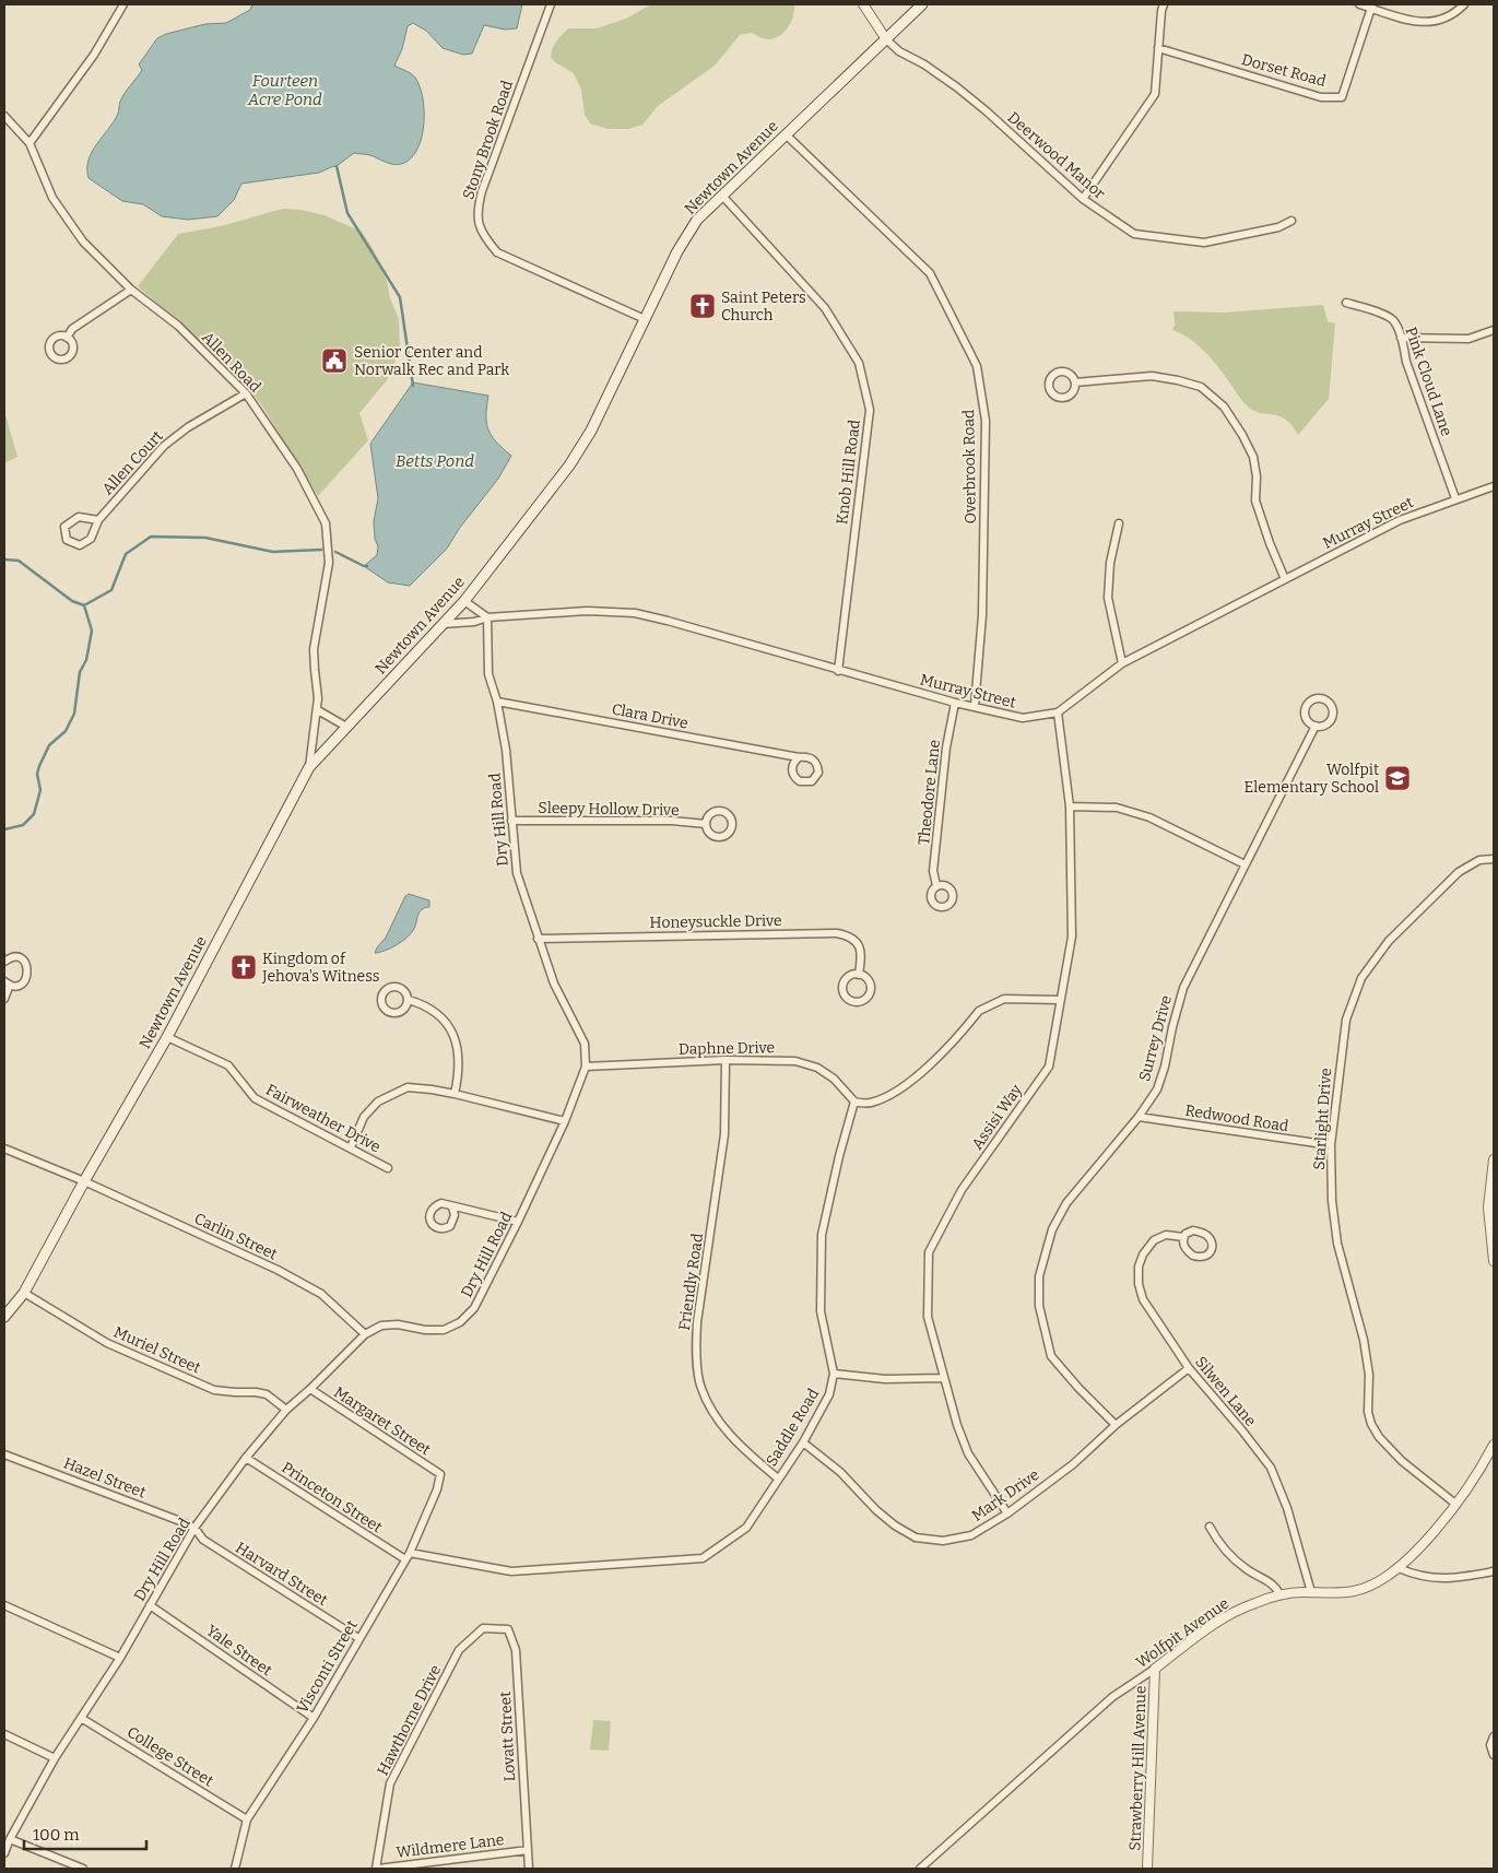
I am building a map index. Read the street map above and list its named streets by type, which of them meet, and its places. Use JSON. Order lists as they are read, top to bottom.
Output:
{
  "streets": {
    "main road": ["Newtown Avenue"],
    "street": [
      "Dorset Road",
      "Stony Brook Road",
      "Deerwood Manor",
      "Allen Road",
      "Pink Cloud Lane",
      "Allen Court",
      "Overbrook Road",
      "Knob Hill Road",
      "Murray Street",
      "Clara Drive",
      "Theodore Lane",
      "Sleepy Hollow Drive",
      "Dry Hill Road",
      "Honeysuckle Drive",
      "Surrey Drive",
      "Daphne Drive",
      "Assisi Way",
      "Fairweather Drive",
      "Redwood Road",
      "Starlight Drive",
      "Carlin Street",
      "Friendly Road",
      "Muriel Street",
      "Silwen Lane",
      "Margaret Street",
      "Saddle Road",
      "Hazel Street",
      "Mark Drive",
      "Princeton Street",
      "Harvard Street",
      "Wolfpit Avenue",
      "Yale Street",
      "Visconti Street",
      "Hawthorne Drive",
      "Lovatt Street",
      "College Street",
      "Strawberry Hill Avenue",
      "Wildmere Lane"
    ]
  },
  "crossings": [
    ["Stony Brook Road", "Newtown Avenue"],
    ["Deerwood Manor", "Newtown Avenue"],
    ["Newtown Avenue", "Allen Road"],
    ["Newtown Avenue", "Overbrook Road"],
    ["Newtown Avenue", "Knob Hill Road"],
    ["Newtown Avenue", "Murray Street"],
    ["Newtown Avenue", "Fairweather Drive"],
    ["Newtown Avenue", "Carlin Street"],
    ["Newtown Avenue", "Muriel Street"],
    ["Allen Road", "Allen Court"],
    ["Pink Cloud Lane", "Murray Street"],
    ["Overbrook Road", "Murray Street"],
    ["Knob Hill Road", "Murray Street"],
    ["Murray Street", "Theodore Lane"],
    ["Murray Street", "Dry Hill Road"],
    ["Murray Street", "Assisi Way"],
    ["Clara Drive", "Dry Hill Road"],
    ["Sleepy Hollow Drive", "Dry Hill Road"],
    ["Dry Hill Road", "Honeysuckle Drive"],
    ["Dry Hill Road", "Daphne Drive"],
    ["Dry Hill Road", "Carlin Street"],
    ["Dry Hill Road", "Muriel Street"],
    ["Dry Hill Road", "Margaret Street"],
    ["Dry Hill Road", "Hazel Street"],
    ["Dry Hill Road", "Princeton Street"],
    ["Dry Hill Road", "Harvard Street"],
    ["Dry Hill Road", "Yale Street"],
    ["Dry Hill Road", "College Street"],
    ["Surrey Drive", "Redwood Road"],
    ["Surrey Drive", "Mark Drive"],
    ["Daphne Drive", "Friendly Road"],
    ["Daphne Drive", "Saddle Road"],
    ["Assisi Way", "Mark Drive"],
    ["Redwood Road", "Starlight Drive"],
    ["Starlight Drive", "Wolfpit Avenue"],
    ["Friendly Road", "Saddle Road"],
    ["Silwen Lane", "Mark Drive"],
    ["Silwen Lane", "Wolfpit Avenue"],
    ["Margaret Street", "Visconti Street"],
    ["Saddle Road", "Mark Drive"],
    ["Saddle Road", "Visconti Street"],
    ["Hazel Street", "Harvard Street"],
    ["Princeton Street", "Visconti Street"],
    ["Harvard Street", "Visconti Street"],
    ["Wolfpit Avenue", "Strawberry Hill Avenue"],
    ["Yale Street", "Visconti Street"],
    ["Visconti Street", "College Street"],
    ["Hawthorne Drive", "Lovatt Street"],
    ["Hawthorne Drive", "Wildmere Lane"],
    ["Lovatt Street", "Wildmere Lane"]
  ],
  "water": ["Fourteen Acre Pond", "Betts Pond"],
  "places": {
    "church": ["Saint Peters Church", "Kingdom of Jehova's Witness"],
    "public building": ["Senior Center and Norwalk Rec and Park"],
    "school or university": ["Wolfpit Elementary School"]
  },
  "scale_bar": "100 m"
}
